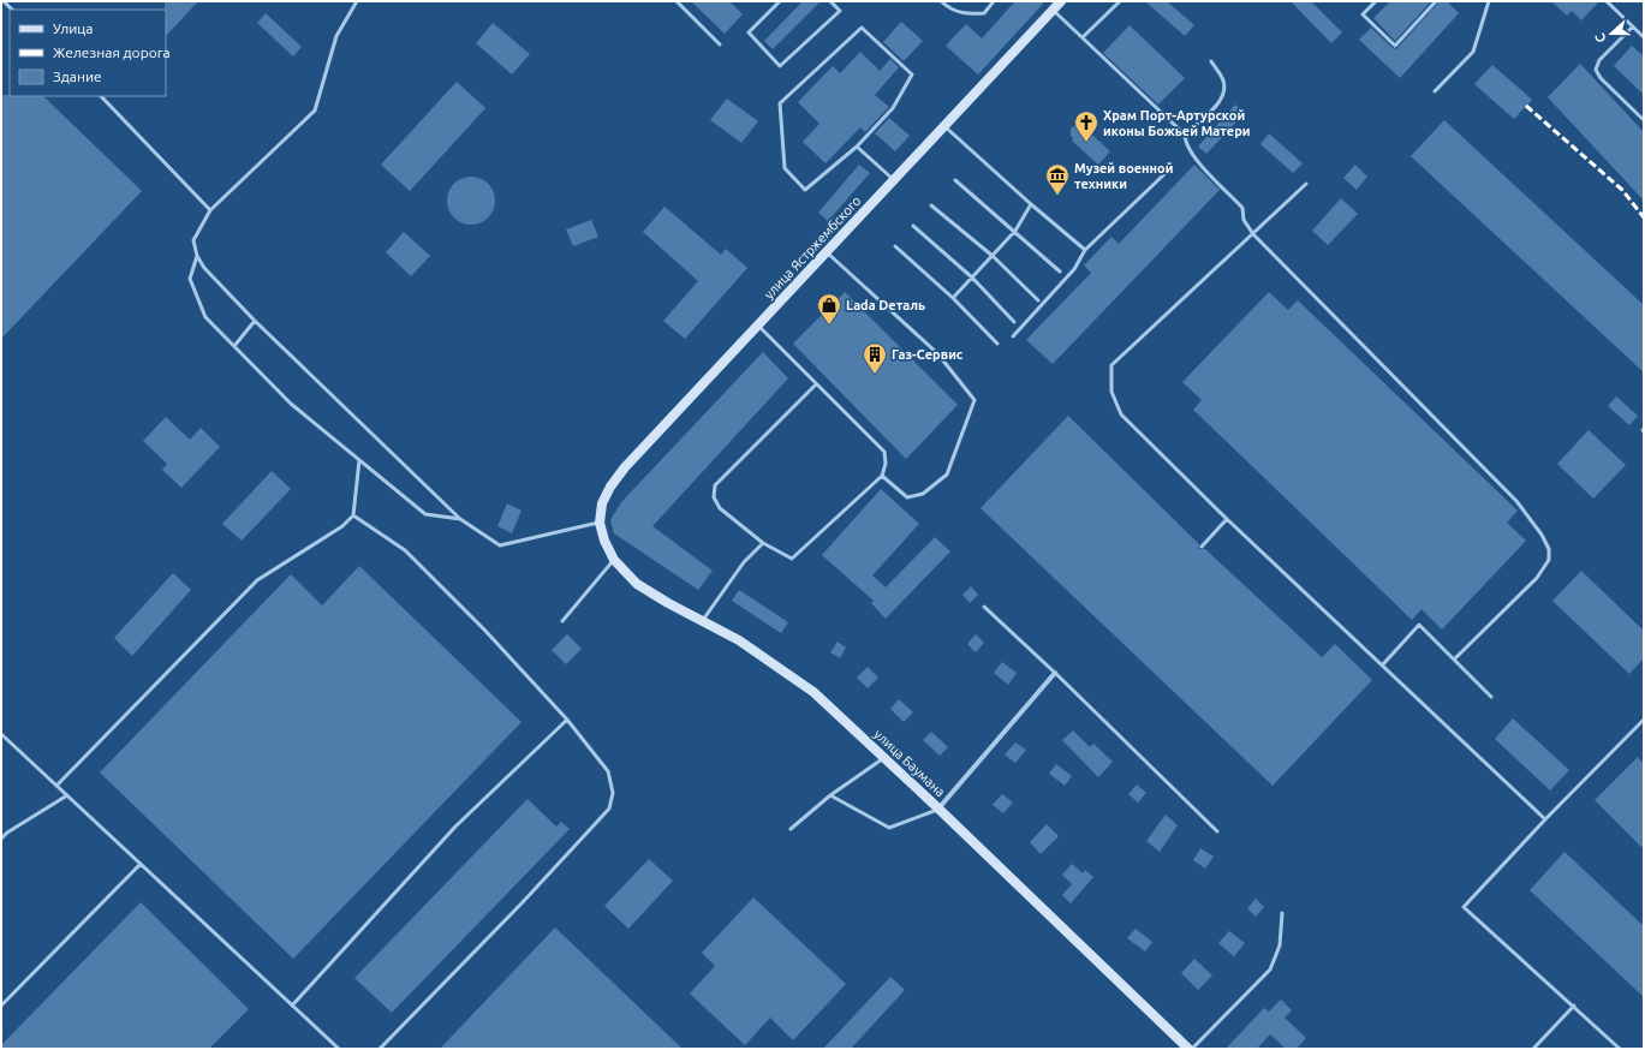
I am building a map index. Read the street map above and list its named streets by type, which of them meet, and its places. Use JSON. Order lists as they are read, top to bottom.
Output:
{
  "streets": {
    "main road": ["улица Ястржембского", "улица Баумана"]
  },
  "crossings": [
    ["улица Ястржембского", "улица Баумана"]
  ],
  "places": {
    "church": ["Храм Порт-Артурской иконы Божьей Матери"],
    "museum": ["Музей военной техники"],
    "shop": ["Lada Dеталь"],
    "building": ["Газ-Сервис"]
  },
  "legend": ["Улица", "Железная дорога", "Здание"],
  "north": "left"
}
